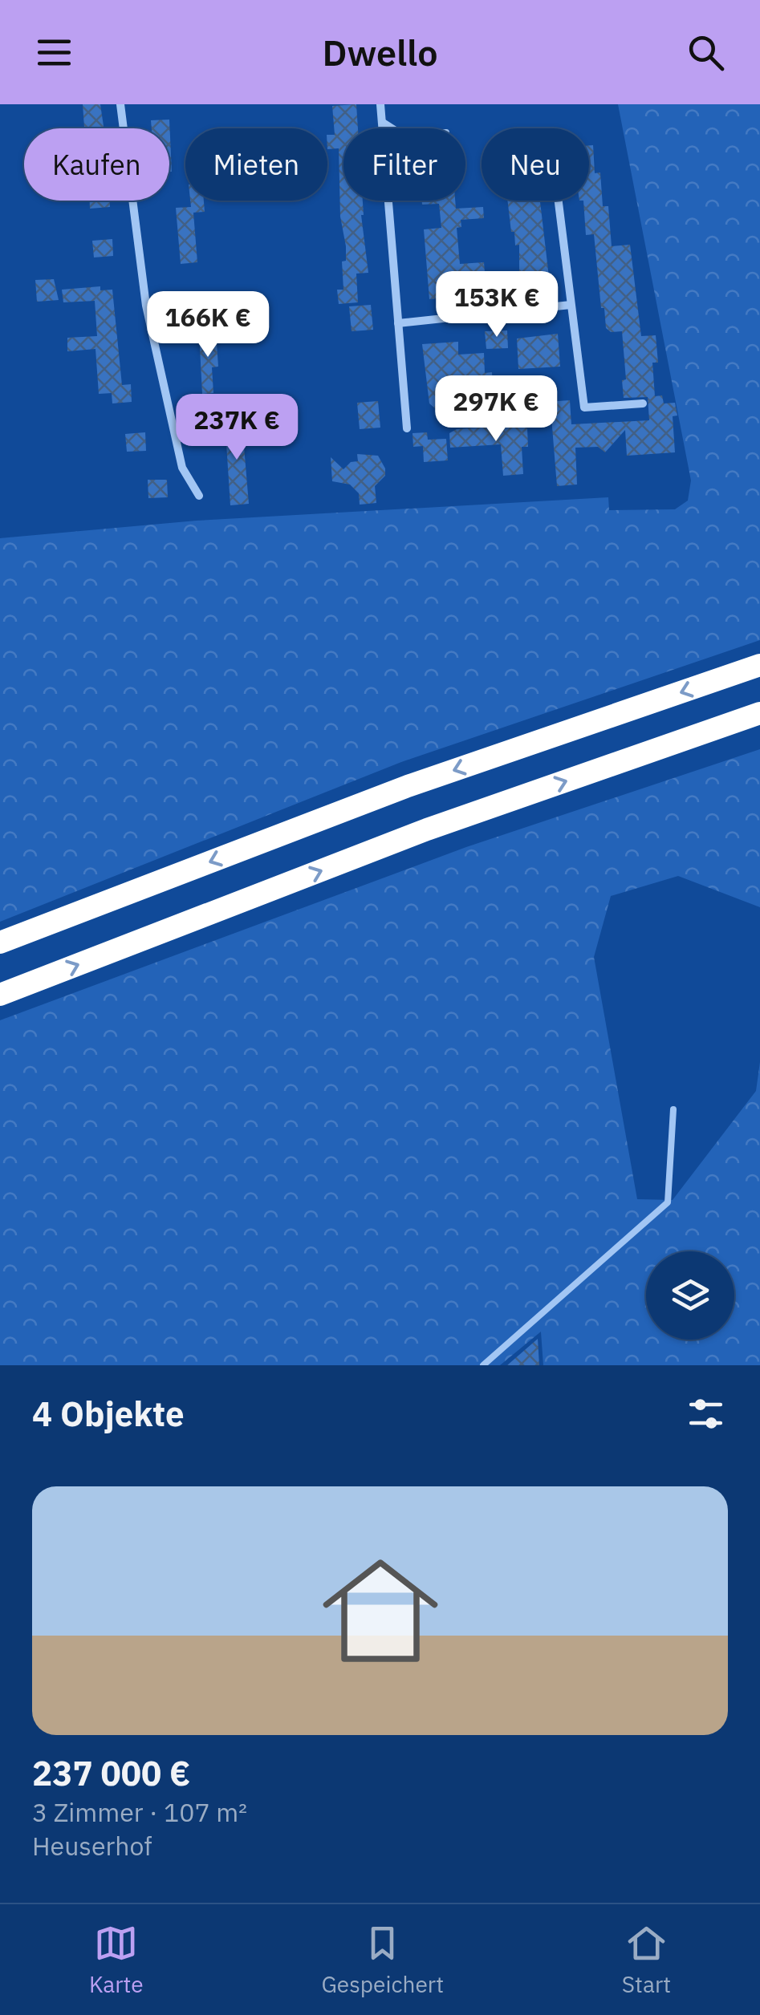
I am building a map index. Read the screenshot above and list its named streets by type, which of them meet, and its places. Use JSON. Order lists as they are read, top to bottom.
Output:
{
  "page": {
    "header": "Dwello",
    "chip": [
      "Kaufen",
      "Mieten",
      "Filter",
      "Neu"
    ],
    "price": [
      "153K €",
      "166K €",
      "297K €",
      "237K €"
    ],
    "heading": "4 Objekte",
    "list": [
      {
        "name": "237 000 €",
        "note": "3 Zimmer · 107 m² · Heuserhof"
      }
    ],
    "tabs": ["Karte", "Gespeichert", "Start"]
  }
}
